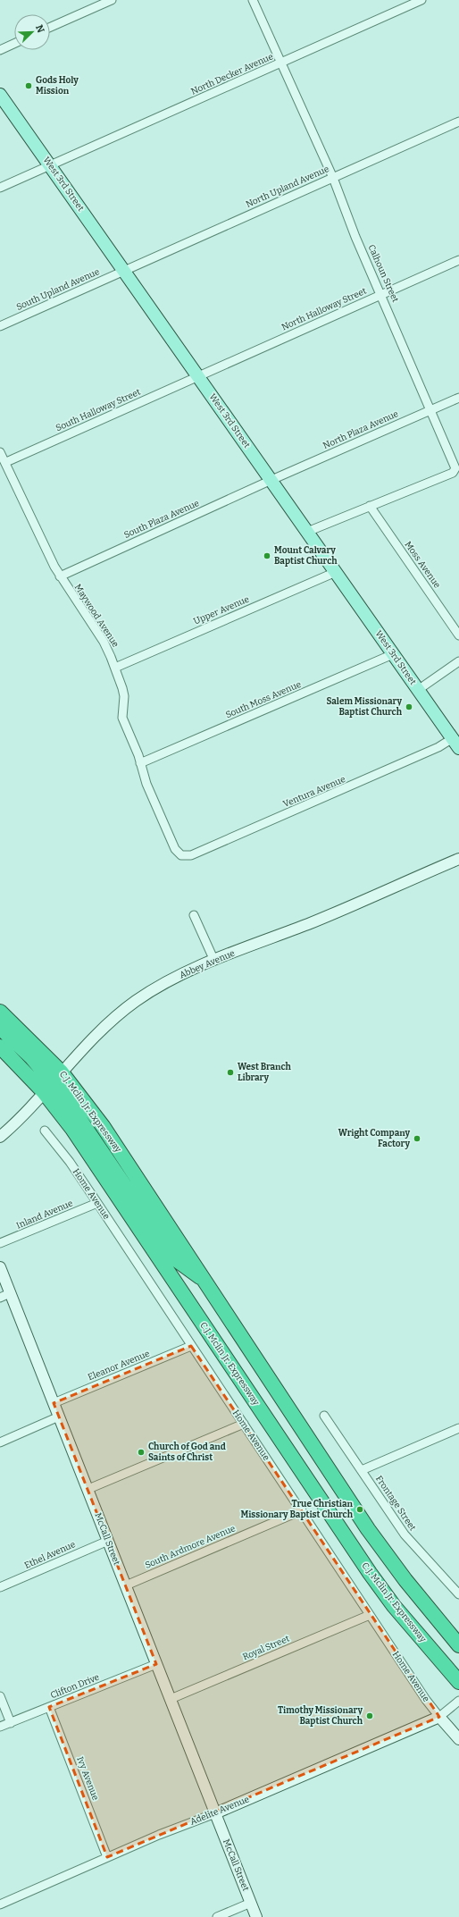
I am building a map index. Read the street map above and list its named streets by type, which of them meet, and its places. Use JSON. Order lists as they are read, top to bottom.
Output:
{
  "streets": {
    "highway": ["C.J. Mclin Jr. Expressway"],
    "main road": ["West 3rd Street"],
    "street": [
      "North Decker Avenue",
      "North Upland Avenue",
      "Calhoun Street",
      "South Upland Avenue",
      "North Halloway Street",
      "South Halloway Street",
      "North Plaza Avenue",
      "South Plaza Avenue",
      "Moss Avenue",
      "Upper Avenue",
      "Maywood Avenue",
      "South Moss Avenue",
      "Ventura Avenue",
      "Abbey Avenue",
      "Home Avenue",
      "Inland Avenue",
      "Eleanor Avenue",
      "Frontage Street",
      "McCall Street",
      "South Ardmore Avenue",
      "Ethel Avenue",
      "Royal Street",
      "Clifton Drive",
      "Ivy Avenue",
      "Adelite Avenue"
    ]
  },
  "crossings": [
    ["North Decker Avenue", "West 3rd Street"],
    ["North Decker Avenue", "Calhoun Street"],
    ["West 3rd Street", "North Upland Avenue"],
    ["West 3rd Street", "South Upland Avenue"],
    ["West 3rd Street", "North Halloway Street"],
    ["West 3rd Street", "South Halloway Street"],
    ["West 3rd Street", "North Plaza Avenue"],
    ["West 3rd Street", "South Plaza Avenue"],
    ["West 3rd Street", "Upper Avenue"],
    ["West 3rd Street", "South Moss Avenue"],
    ["West 3rd Street", "Ventura Avenue"],
    ["North Upland Avenue", "Calhoun Street"],
    ["North Upland Avenue", "South Upland Avenue"],
    ["Calhoun Street", "North Halloway Street"],
    ["Calhoun Street", "North Plaza Avenue"],
    ["Calhoun Street", "Moss Avenue"],
    ["North Halloway Street", "South Halloway Street"],
    ["South Halloway Street", "Maywood Avenue"],
    ["North Plaza Avenue", "South Plaza Avenue"],
    ["South Plaza Avenue", "Maywood Avenue"],
    ["Upper Avenue", "Maywood Avenue"],
    ["Maywood Avenue", "South Moss Avenue"],
    ["Maywood Avenue", "Ventura Avenue"],
    ["Abbey Avenue", "C.J. Mclin Jr. Expressway"],
    ["Home Avenue", "Inland Avenue"],
    ["Home Avenue", "Eleanor Avenue"],
    ["Home Avenue", "South Ardmore Avenue"],
    ["Home Avenue", "Royal Street"],
    ["Home Avenue", "Adelite Avenue"],
    ["Eleanor Avenue", "McCall Street"],
    ["McCall Street", "South Ardmore Avenue"],
    ["McCall Street", "Ethel Avenue"],
    ["McCall Street", "Royal Street"],
    ["McCall Street", "Clifton Drive"],
    ["McCall Street", "Adelite Avenue"],
    ["Clifton Drive", "Ivy Avenue"],
    ["Ivy Avenue", "Adelite Avenue"]
  ],
  "places": [
    "Gods Holy Mission",
    "Mount Calvary Baptist Church",
    "Salem Missionary Baptist Church",
    "West Branch Library",
    "Wright Company Factory",
    "Church of God and Saints of Christ",
    "True Christian Missionary Baptist Church",
    "Timothy Missionary Baptist Church"
  ],
  "north": "top right"
}
